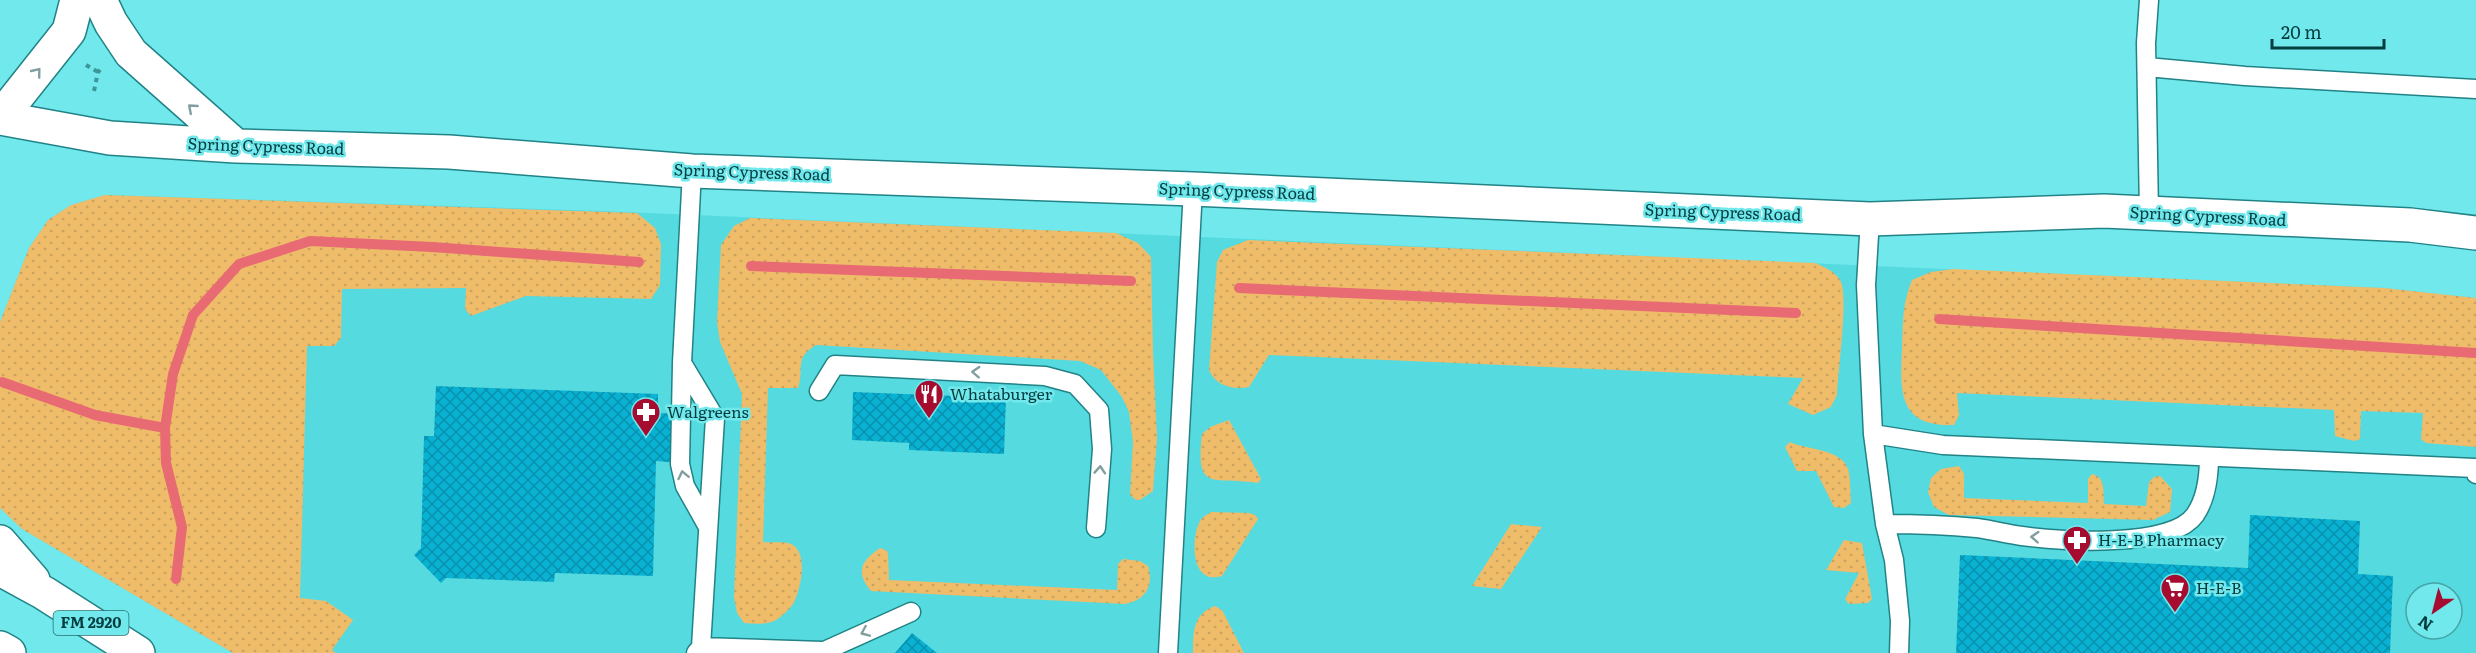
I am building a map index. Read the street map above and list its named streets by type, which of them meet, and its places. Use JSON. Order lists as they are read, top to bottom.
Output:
{
  "streets": {
    "main road": ["Spring Cypress Road", "FM 2920"]
  },
  "places": {
    "restaurant": ["Whataburger"],
    "pharmacy": ["Walgreens", "H-E-B Pharmacy"],
    "supermarket": ["H-E-B"]
  },
  "scale_bar": "20 m",
  "north": "bottom left"
}
